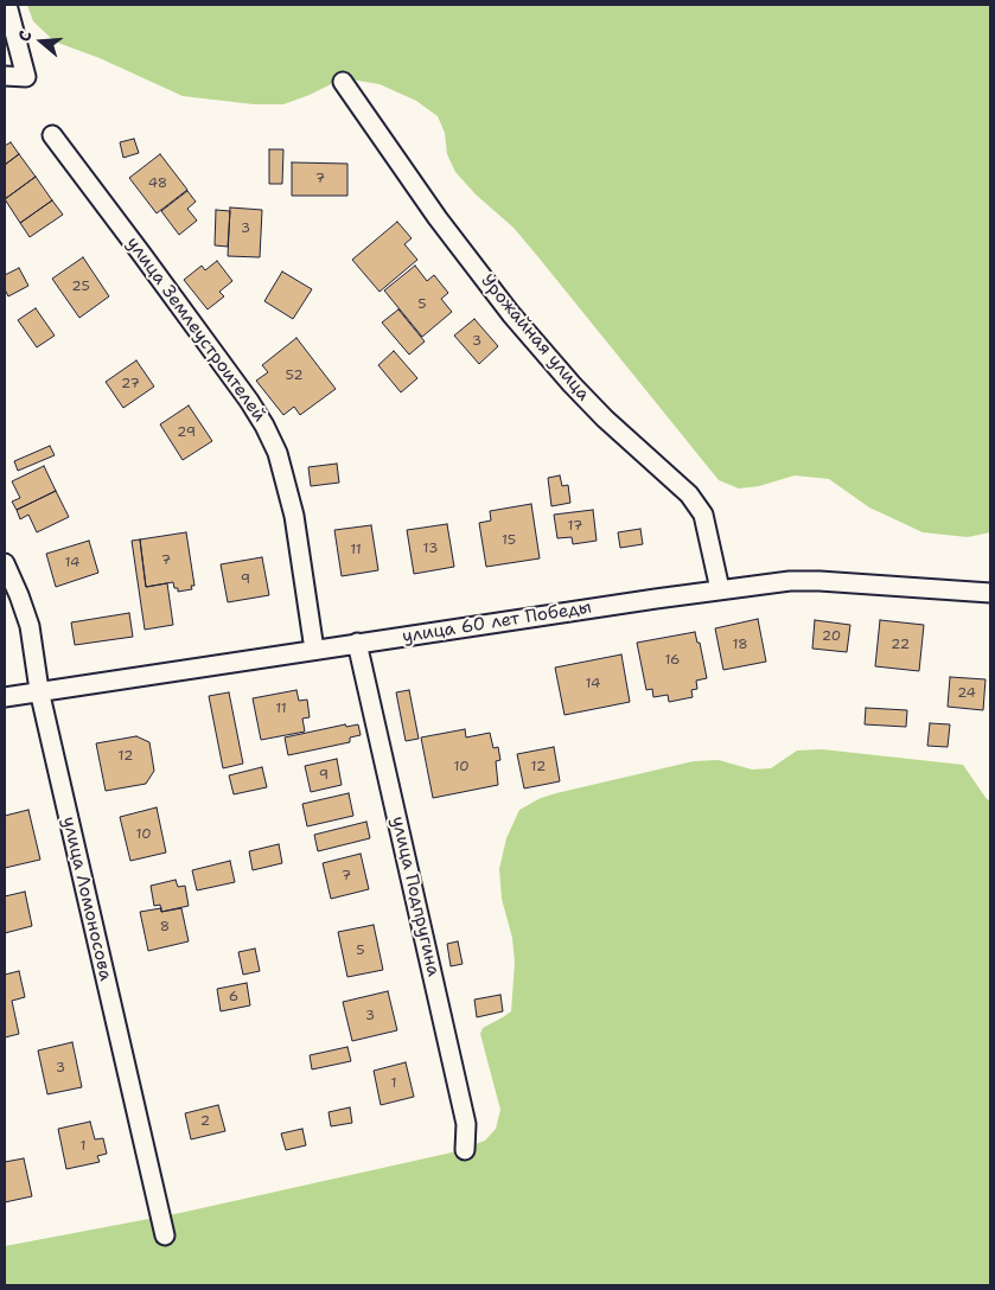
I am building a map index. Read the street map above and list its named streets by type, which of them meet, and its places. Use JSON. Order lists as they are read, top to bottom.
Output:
{
  "streets": {
    "street": [
      "улица Землеустроителей",
      "Урожайная улица",
      "улица 60 лет Победы",
      "улица Подпругина",
      "улица Ломоносова"
    ]
  },
  "crossings": [
    ["улица Землеустроителей", "улица 60 лет Победы"],
    ["Урожайная улица", "улица 60 лет Победы"],
    ["улица 60 лет Победы", "улица Подпругина"],
    ["улица 60 лет Победы", "улица Ломоносова"]
  ],
  "house_numbers": [
    "7",
    "48",
    "3",
    "25",
    "5",
    "3",
    "52",
    "27",
    "29",
    "17",
    "15",
    "13",
    "11",
    "7",
    "14",
    "9",
    "20",
    "18",
    "22",
    "16",
    "14",
    "24",
    "11",
    "12",
    "10",
    "12",
    "9",
    "10",
    "7",
    "8",
    "5",
    "6",
    "3",
    "3",
    "1",
    "2",
    "1"
  ],
  "north": "left"
}
